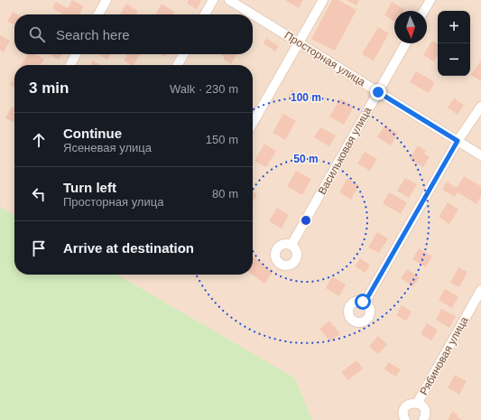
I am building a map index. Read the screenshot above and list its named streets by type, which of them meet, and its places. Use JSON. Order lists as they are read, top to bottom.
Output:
{
  "streets": {
    "street": ["Просторная улица", "Васильковая улица", "Рябиновая улица"]
  },
  "crossings": [
    ["Просторная улица", "Васильковая улица"]
  ],
  "north": "bottom",
  "page": {
    "map_buttons": ["+", "−"],
    "search": "Search here",
    "heading": ["3 min", "Walk · 230 m"],
    "list": [
      ["Continue", "Ясеневая улица", "150 m"],
      ["Turn left", "Просторная улица", "80 m"],
      "Arrive at destination"
    ]
  },
  "rings": ["100 m", "50 m"]
}
